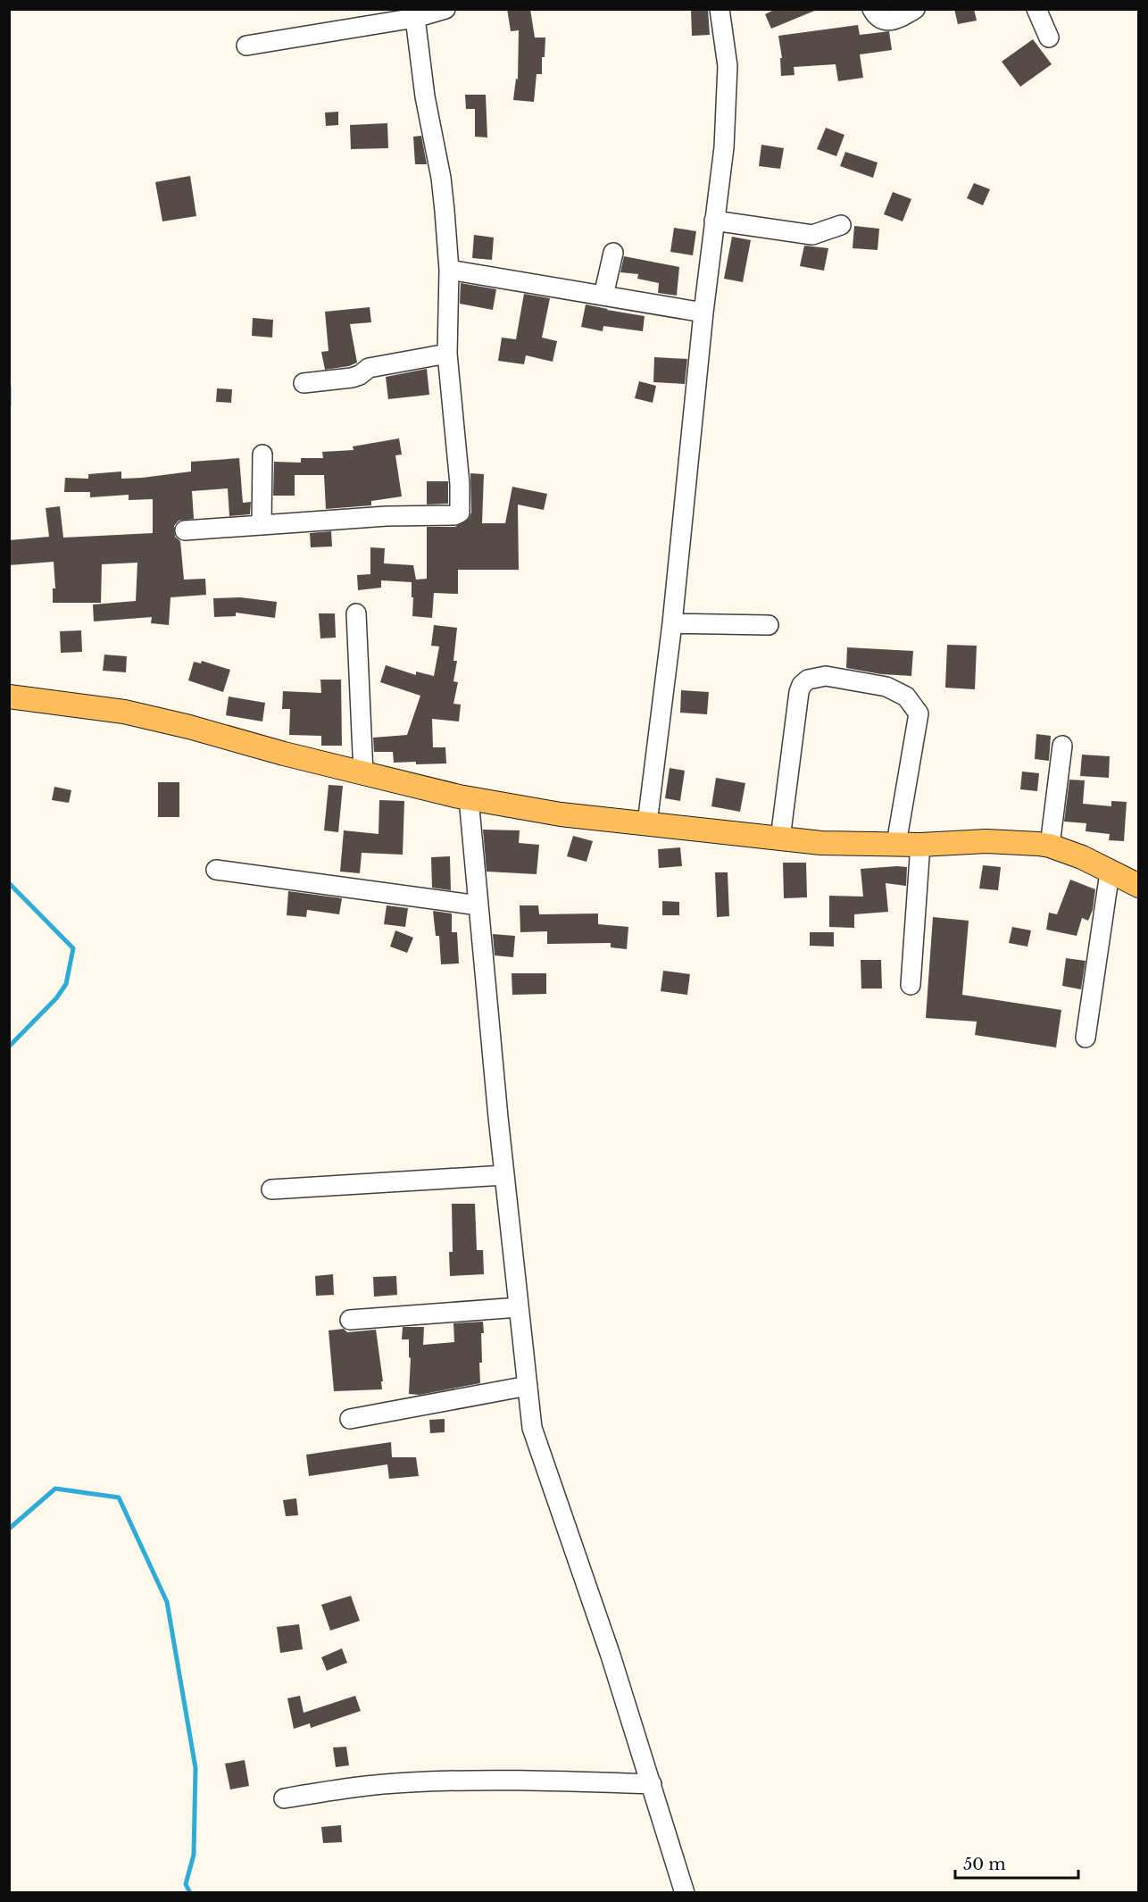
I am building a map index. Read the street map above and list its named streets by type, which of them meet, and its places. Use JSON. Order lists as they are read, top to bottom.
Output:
{
  "scale_bar": "50 m"
}
